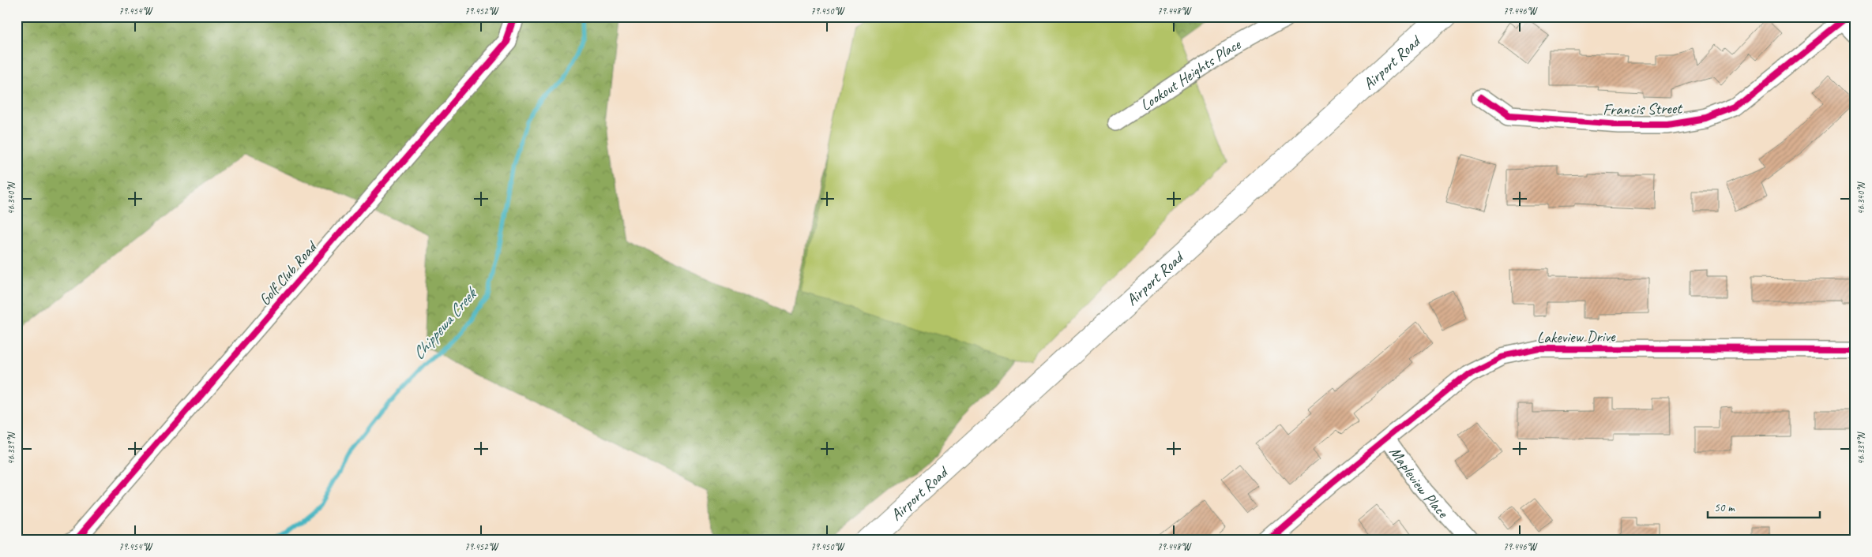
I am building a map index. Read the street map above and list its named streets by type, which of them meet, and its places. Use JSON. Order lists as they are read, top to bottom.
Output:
{
  "streets": {
    "main road": ["Airport Road"],
    "street": [
      "Lookout Heights Place",
      "Francis Street",
      "Golf Club Road",
      "Lakeview Drive",
      "Mapleview Place"
    ]
  },
  "crossings": [
    ["Lakeview Drive", "Mapleview Place"]
  ],
  "water": ["Chippewa Creek"],
  "scale_bar": "50 m",
  "coordinates": [
    "79.454°W",
    "79.452°W",
    "79.450°W",
    "79.448°W",
    "79.446°W",
    "46.340°N",
    "46.339°N"
  ]
}
